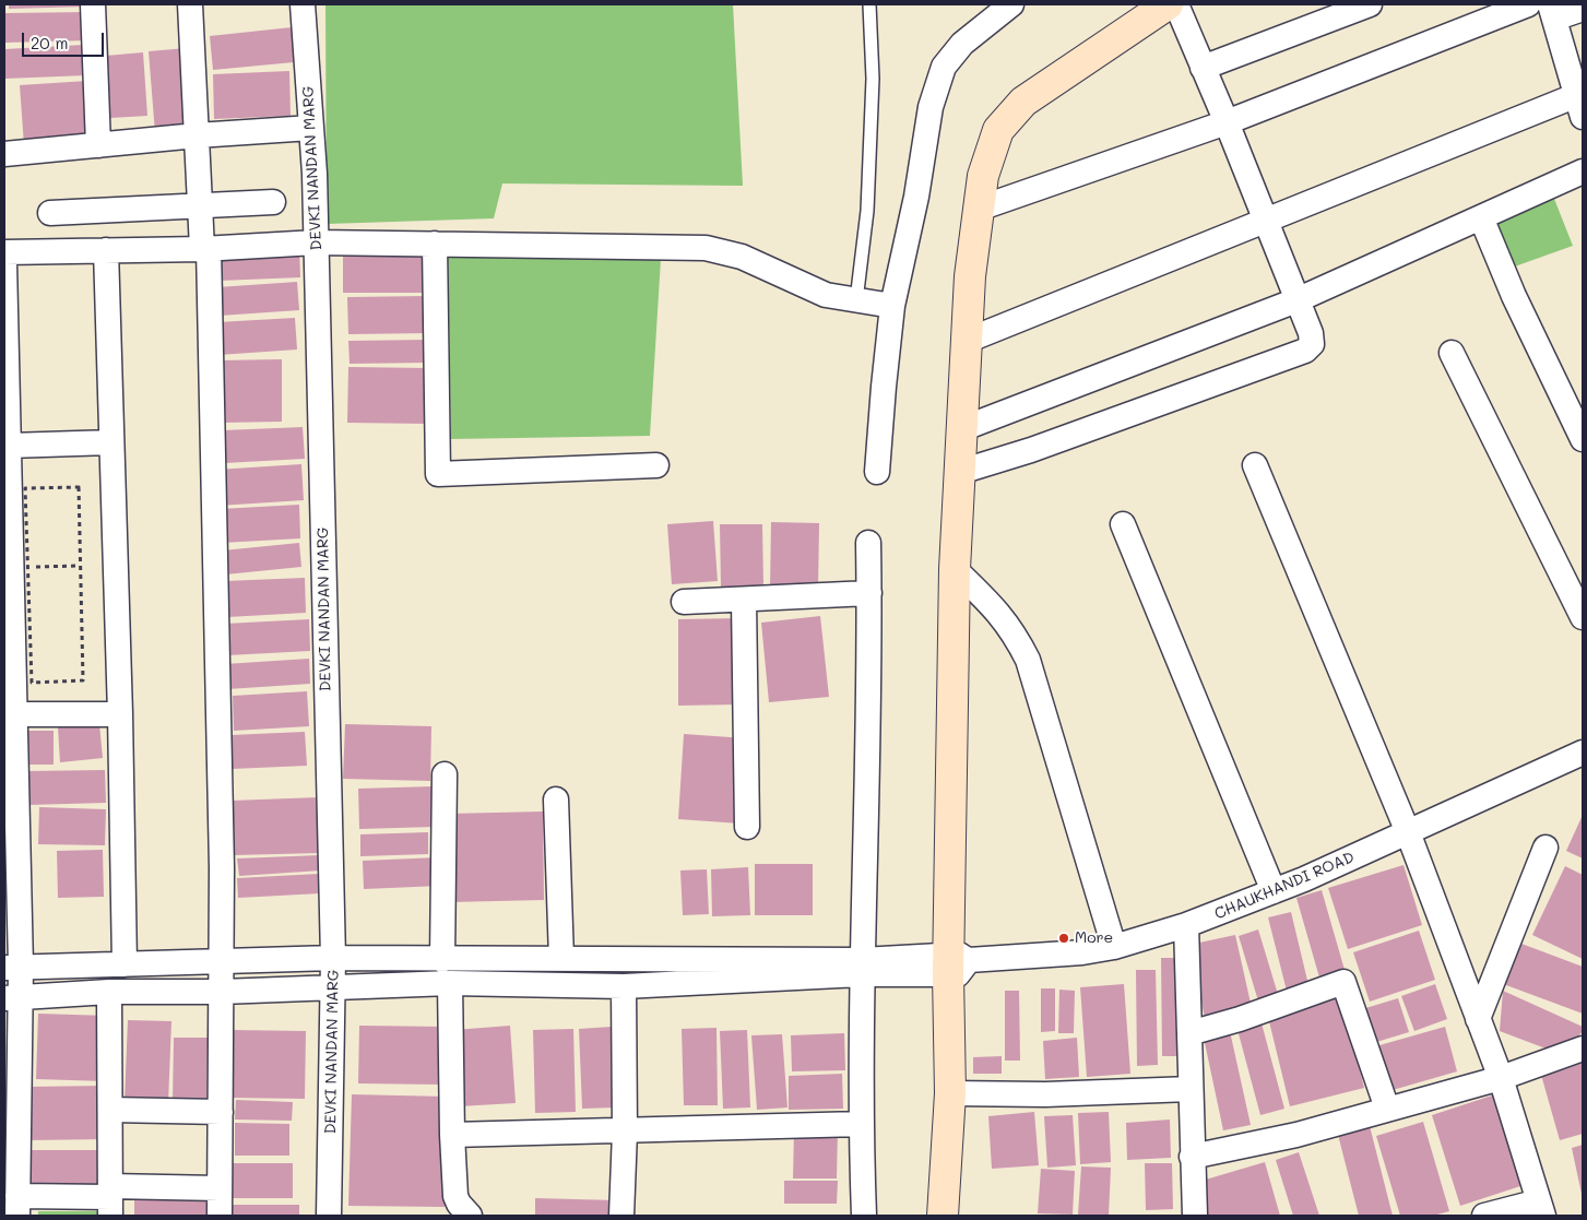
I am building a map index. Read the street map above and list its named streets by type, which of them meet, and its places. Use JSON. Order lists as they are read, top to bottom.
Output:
{
  "streets": {
    "street": ["DEVKI NANDAN MARG", "CHAUKHANDI ROAD"]
  },
  "places": ["More"],
  "scale_bar": "20 m"
}
